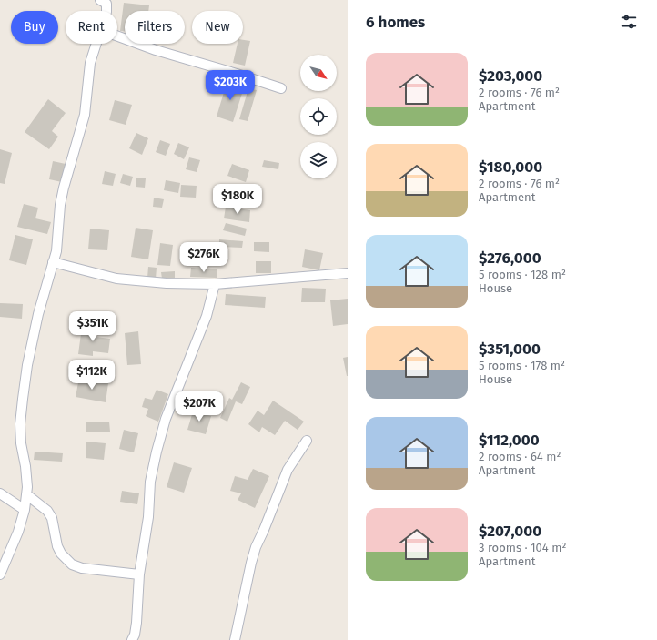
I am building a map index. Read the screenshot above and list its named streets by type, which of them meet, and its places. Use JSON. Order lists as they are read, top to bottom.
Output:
{
  "north": "bottom right",
  "page": {
    "heading": "6 homes",
    "chip": [
      "Buy",
      "Rent",
      "Filters",
      "New"
    ],
    "list": [
      {
        "name": "$203,000",
        "note": "2 rooms · 76 m² · Apartment"
      },
      {
        "name": "$180,000",
        "note": "2 rooms · 76 m² · Apartment"
      },
      {
        "name": "$276,000",
        "note": "5 rooms · 128 m² · House"
      },
      {
        "name": "$351,000",
        "note": "5 rooms · 178 m² · House"
      },
      {
        "name": "$112,000",
        "note": "2 rooms · 64 m² · Apartment"
      },
      {
        "name": "$207,000",
        "note": "3 rooms · 104 m² · Apartment"
      }
    ],
    "price": [
      "$203K",
      "$180K",
      "$276K",
      "$351K",
      "$112K",
      "$207K"
    ]
  }
}
